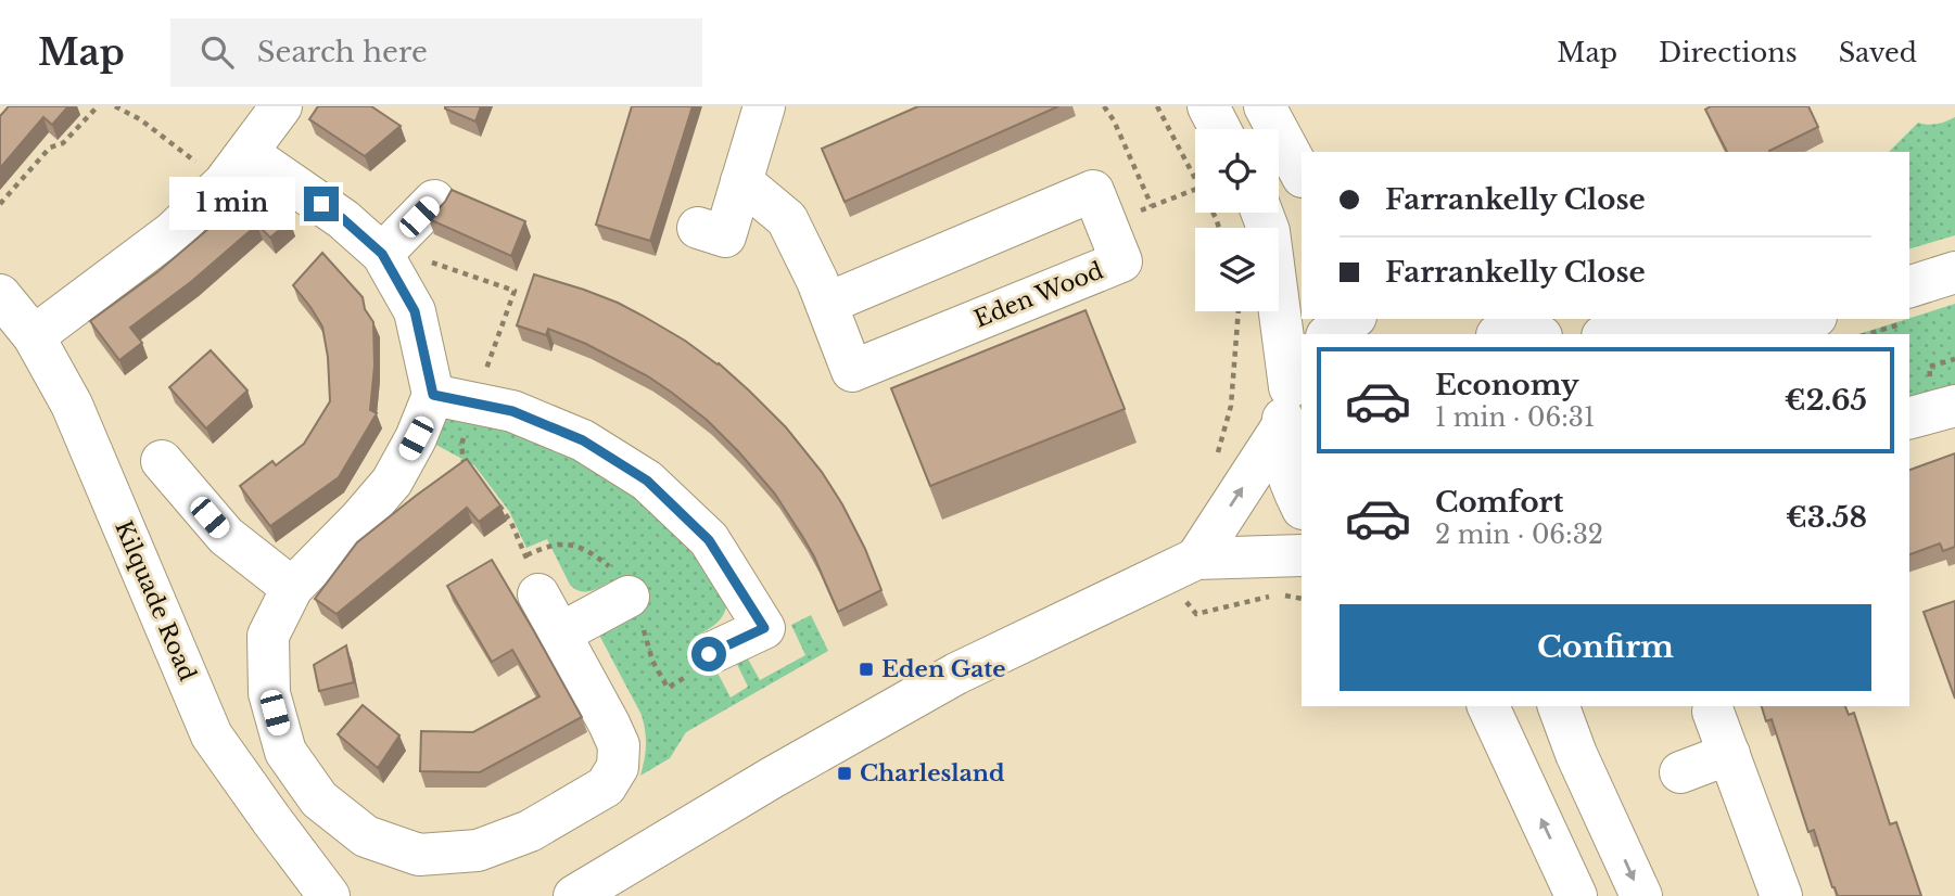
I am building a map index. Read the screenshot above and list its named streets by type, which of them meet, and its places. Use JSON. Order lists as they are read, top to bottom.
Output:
{
  "streets": {
    "street": ["Eden Wood", "Kilquade Road"]
  },
  "places": {
    "transit": ["Eden Gate", "Charlesland"]
  },
  "page": {
    "header": "Map",
    "search": "Search here",
    "nav": ["Map", "Directions", "Saved"],
    "banner": ["Farrankelly Close", "Farrankelly Close"],
    "bubble": "1 min",
    "list": [
      {
        "name": "Economy",
        "note": "1 min · 06:31",
        "value": "€2.65"
      },
      {
        "name": "Comfort",
        "note": "2 min · 06:32",
        "value": "€3.58"
      }
    ],
    "buttons": "Confirm"
  }
}
